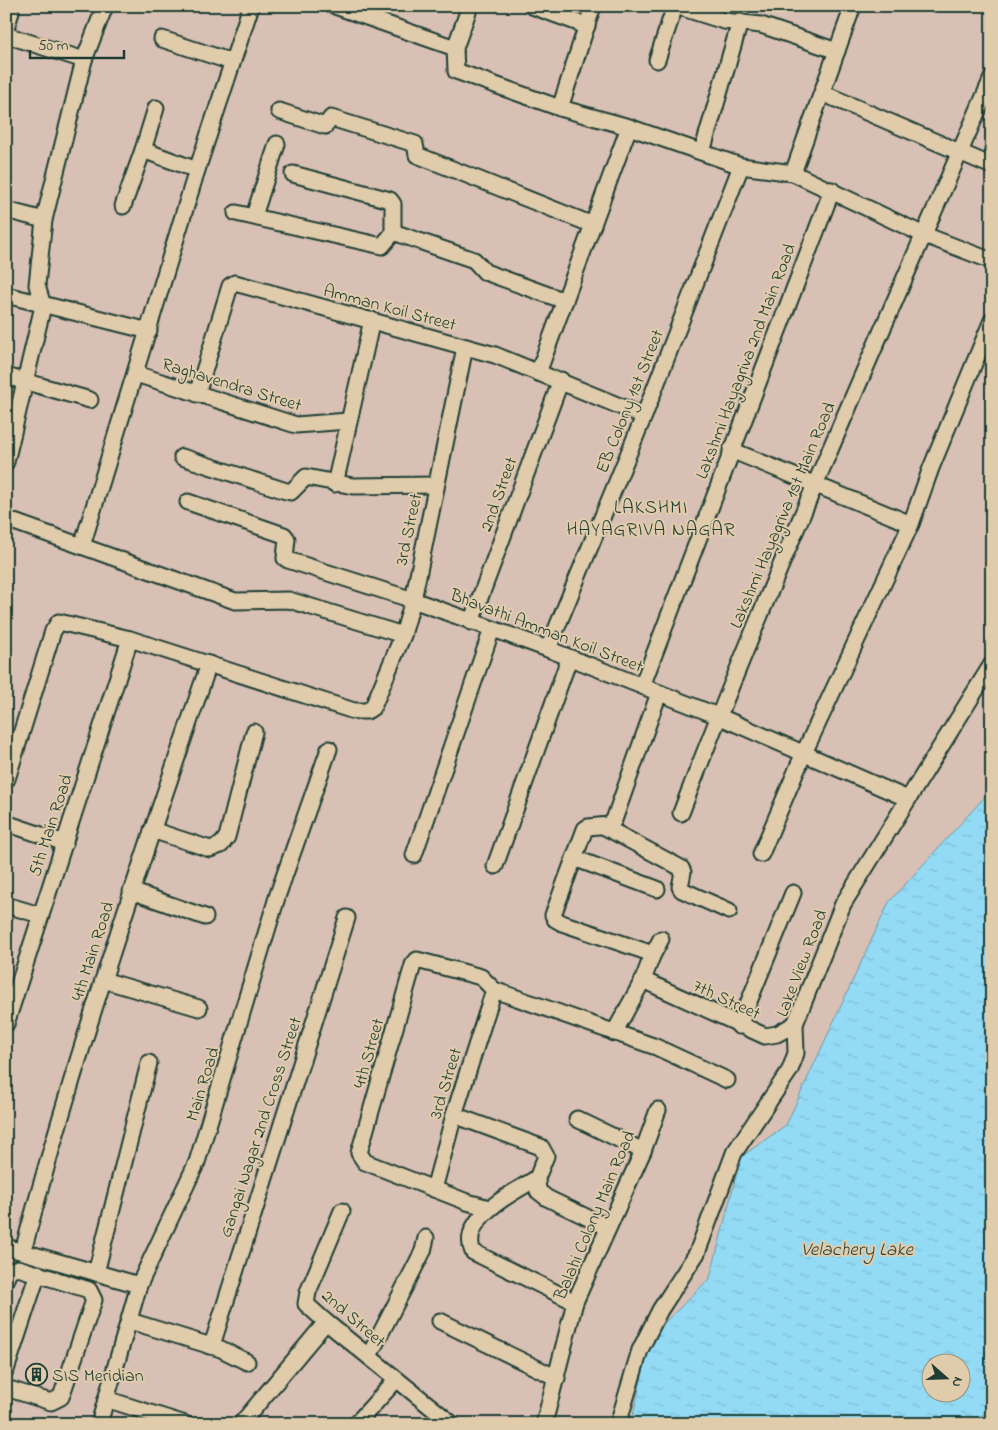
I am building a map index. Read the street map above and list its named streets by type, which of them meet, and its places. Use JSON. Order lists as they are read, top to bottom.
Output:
{
  "streets": {
    "street": [
      "Amman Koil Street",
      "Lakshmi Hayagriva 2nd Main Road",
      "Raghavendra Street",
      "EB Colony 1st Street",
      "2nd Street",
      "Lakshmi Hayagriva 1st Main Road",
      "3rd Street",
      "Bhavathi Amman Koil Street",
      "5th Main Road",
      "4th Main Road",
      "Lake View Road",
      "7th Street",
      "4th Street",
      "Main Road",
      "Gangai Nagar 2nd Cross Street",
      "Balahi Colony Main Road"
    ]
  },
  "crossings": [
    ["Amman Koil Street", "Raghavendra Street"],
    ["Amman Koil Street", "EB Colony 1st Street"],
    ["Amman Koil Street", "2nd Street"],
    ["Amman Koil Street", "3rd Street"],
    ["Lakshmi Hayagriva 2nd Main Road", "Bhavathi Amman Koil Street"],
    ["EB Colony 1st Street", "Bhavathi Amman Koil Street"],
    ["2nd Street", "Bhavathi Amman Koil Street"],
    ["Lakshmi Hayagriva 1st Main Road", "Bhavathi Amman Koil Street"],
    ["3rd Street", "Bhavathi Amman Koil Street"],
    ["3rd Street", "4th Main Road"],
    ["3rd Street", "4th Street"],
    ["Bhavathi Amman Koil Street", "Lake View Road"],
    ["Lake View Road", "7th Street"]
  ],
  "districts": ["LAKSHMI HAYAGRIVA NAGAR"],
  "water": ["Velachery Lake"],
  "places": {
    "building": ["SIS Meridian"]
  },
  "scale_bar": "50 m",
  "north": "right"
}
